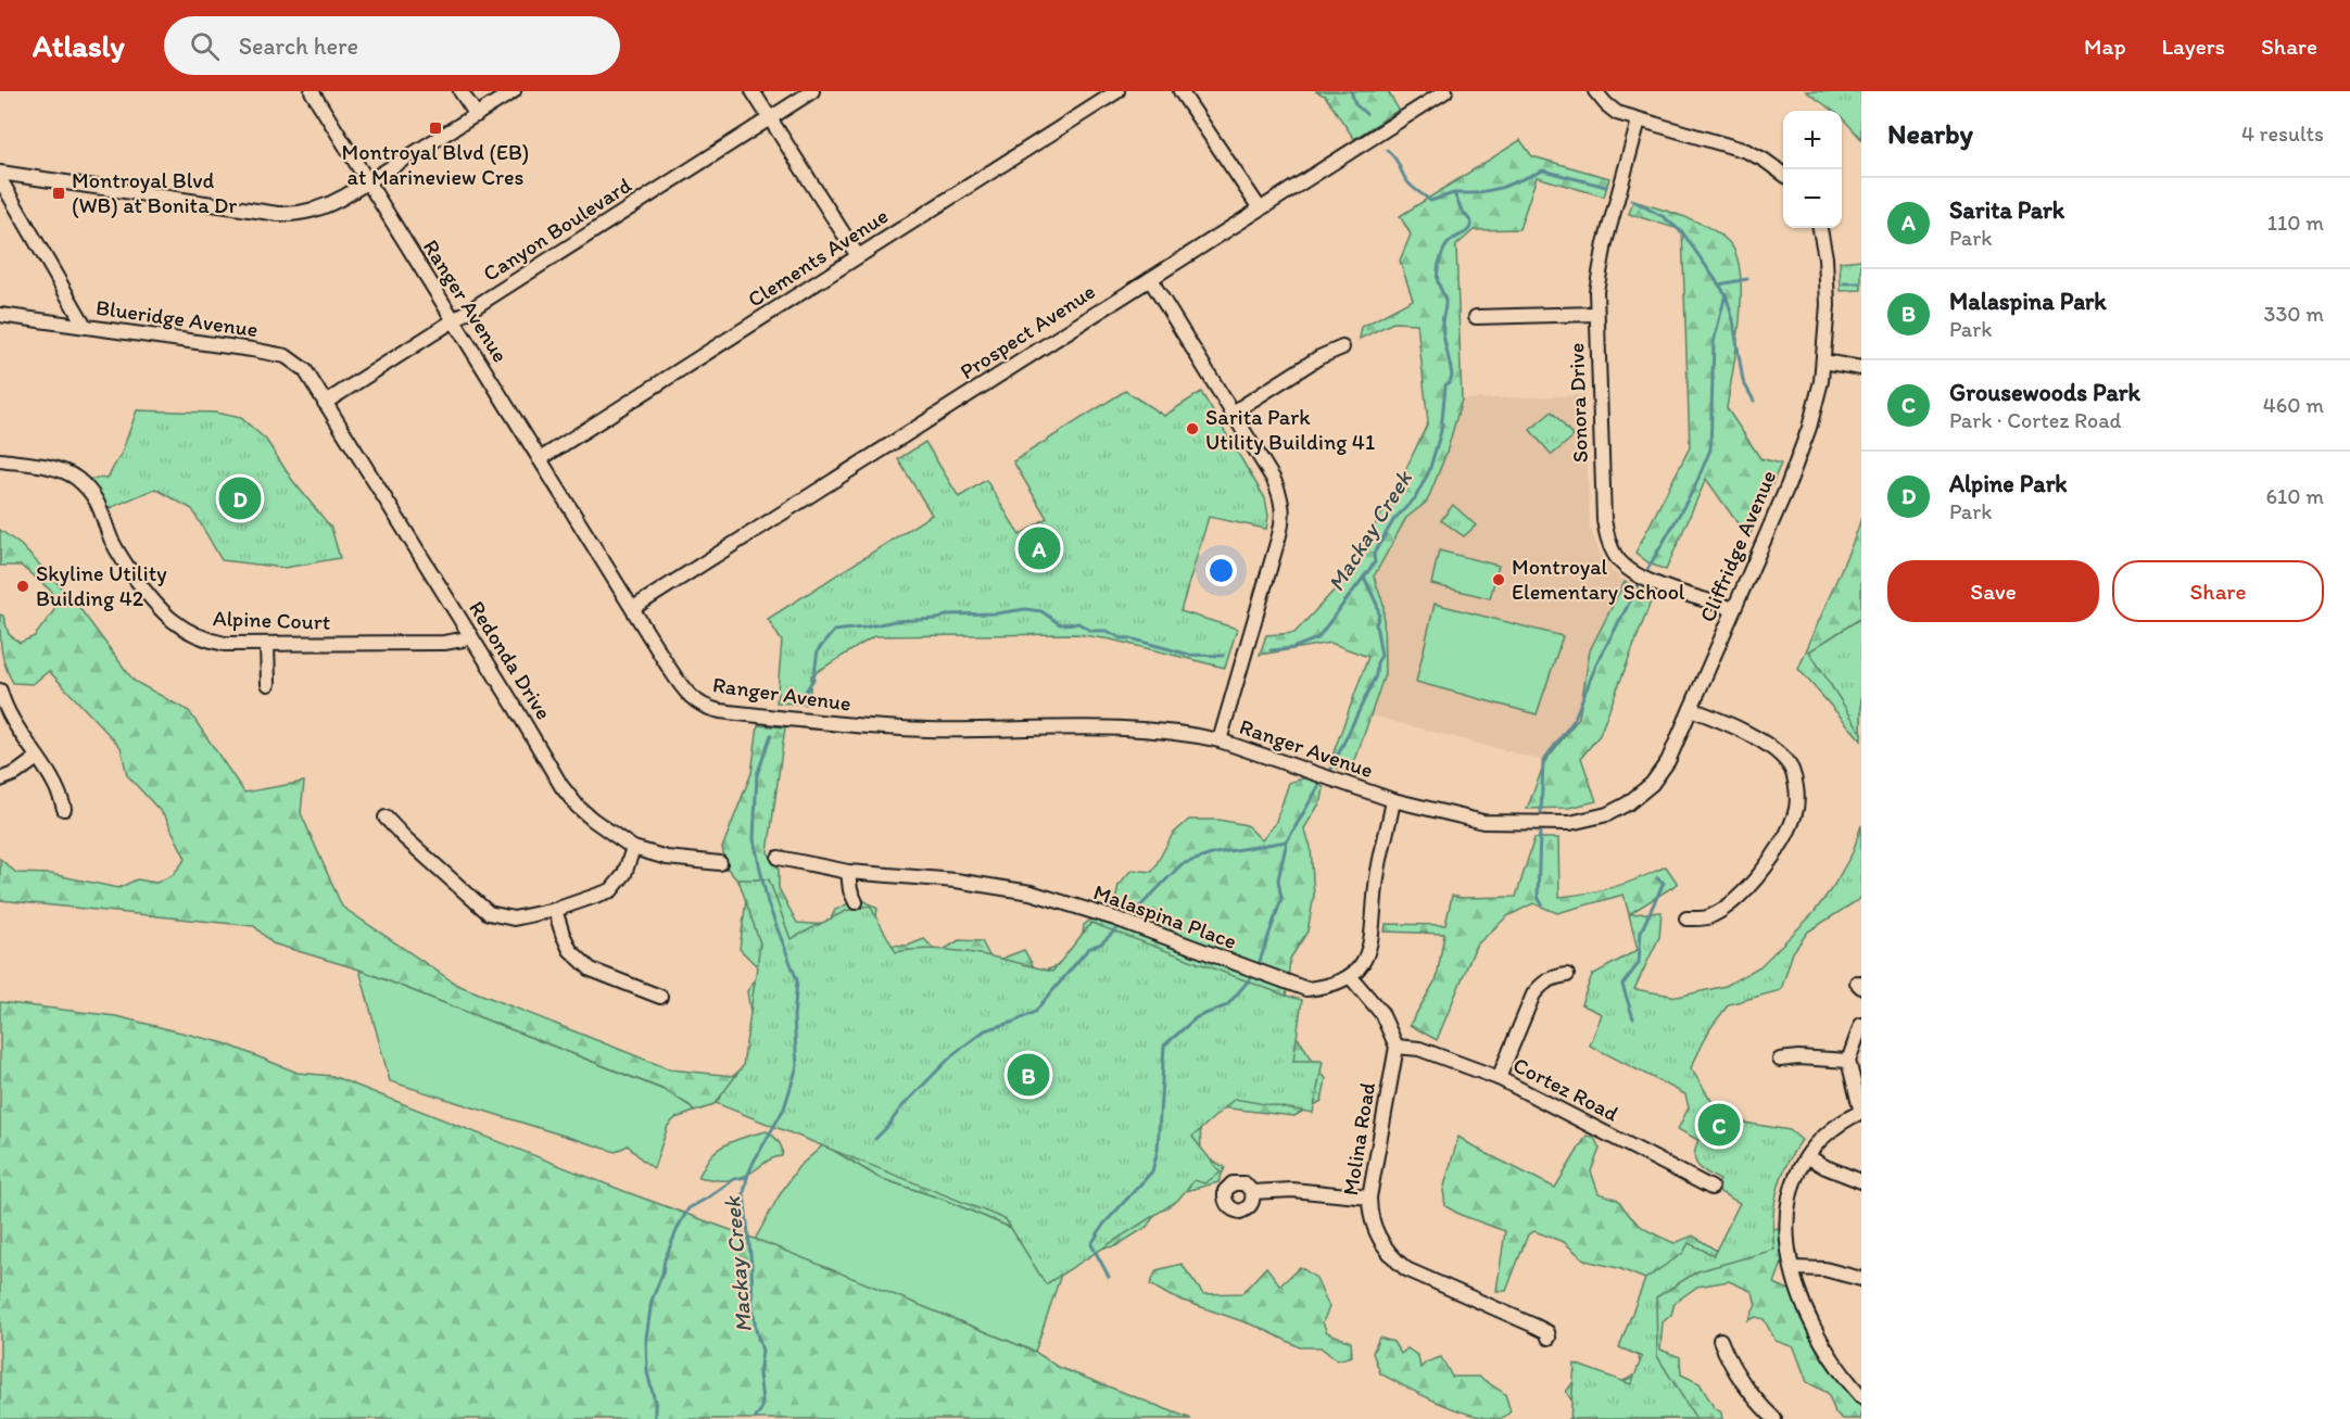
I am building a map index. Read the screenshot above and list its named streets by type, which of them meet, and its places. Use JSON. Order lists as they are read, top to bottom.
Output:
{
  "streets": {
    "street": [
      "Canyon Boulevard",
      "Clements Avenue",
      "Ranger Avenue",
      "Blueridge Avenue",
      "Prospect Avenue",
      "Sonora Drive",
      "Cliffridge Avenue",
      "Alpine Court",
      "Redonda Drive",
      "Malaspina Place",
      "Cortez Road",
      "Molina Road"
    ]
  },
  "crossings": [
    ["Canyon Boulevard", "Ranger Avenue"],
    ["Canyon Boulevard", "Blueridge Avenue"],
    ["Canyon Boulevard", "Redonda Drive"],
    ["Clements Avenue", "Ranger Avenue"],
    ["Ranger Avenue", "Prospect Avenue"],
    ["Ranger Avenue", "Cliffridge Avenue"],
    ["Blueridge Avenue", "Redonda Drive"],
    ["Sonora Drive", "Cliffridge Avenue"],
    ["Alpine Court", "Redonda Drive"],
    ["Cortez Road", "Molina Road"]
  ],
  "water": ["Mackay Creek"],
  "places": {
    "transit": ["Montroyal Blvd (EB) at Marineview Cres", "Montroyal Blvd (WB) at Bonita Dr"],
    "other": ["Sarita Park Utility Building 41", "Montroyal Elementary School", "Skyline Utility Building 42"]
  },
  "page": {
    "header": "Atlasly",
    "search": "Search here",
    "nav": ["Map", "Layers", "Share"],
    "heading": ["Nearby", "4 results"],
    "map_buttons": ["+", "−"],
    "list": [
      {
        "mark": "A",
        "name": "Sarita Park",
        "note": "Park",
        "value": "110 m"
      },
      {
        "mark": "B",
        "name": "Malaspina Park",
        "note": "Park",
        "value": "330 m"
      },
      {
        "mark": "C",
        "name": "Grousewoods Park",
        "note": "Park · Cortez Road",
        "value": "460 m"
      },
      {
        "mark": "D",
        "name": "Alpine Park",
        "note": "Park",
        "value": "610 m"
      }
    ],
    "pins": [
      "D",
      "A",
      "B",
      "C"
    ],
    "buttons": ["Save", "Share"]
  }
}
